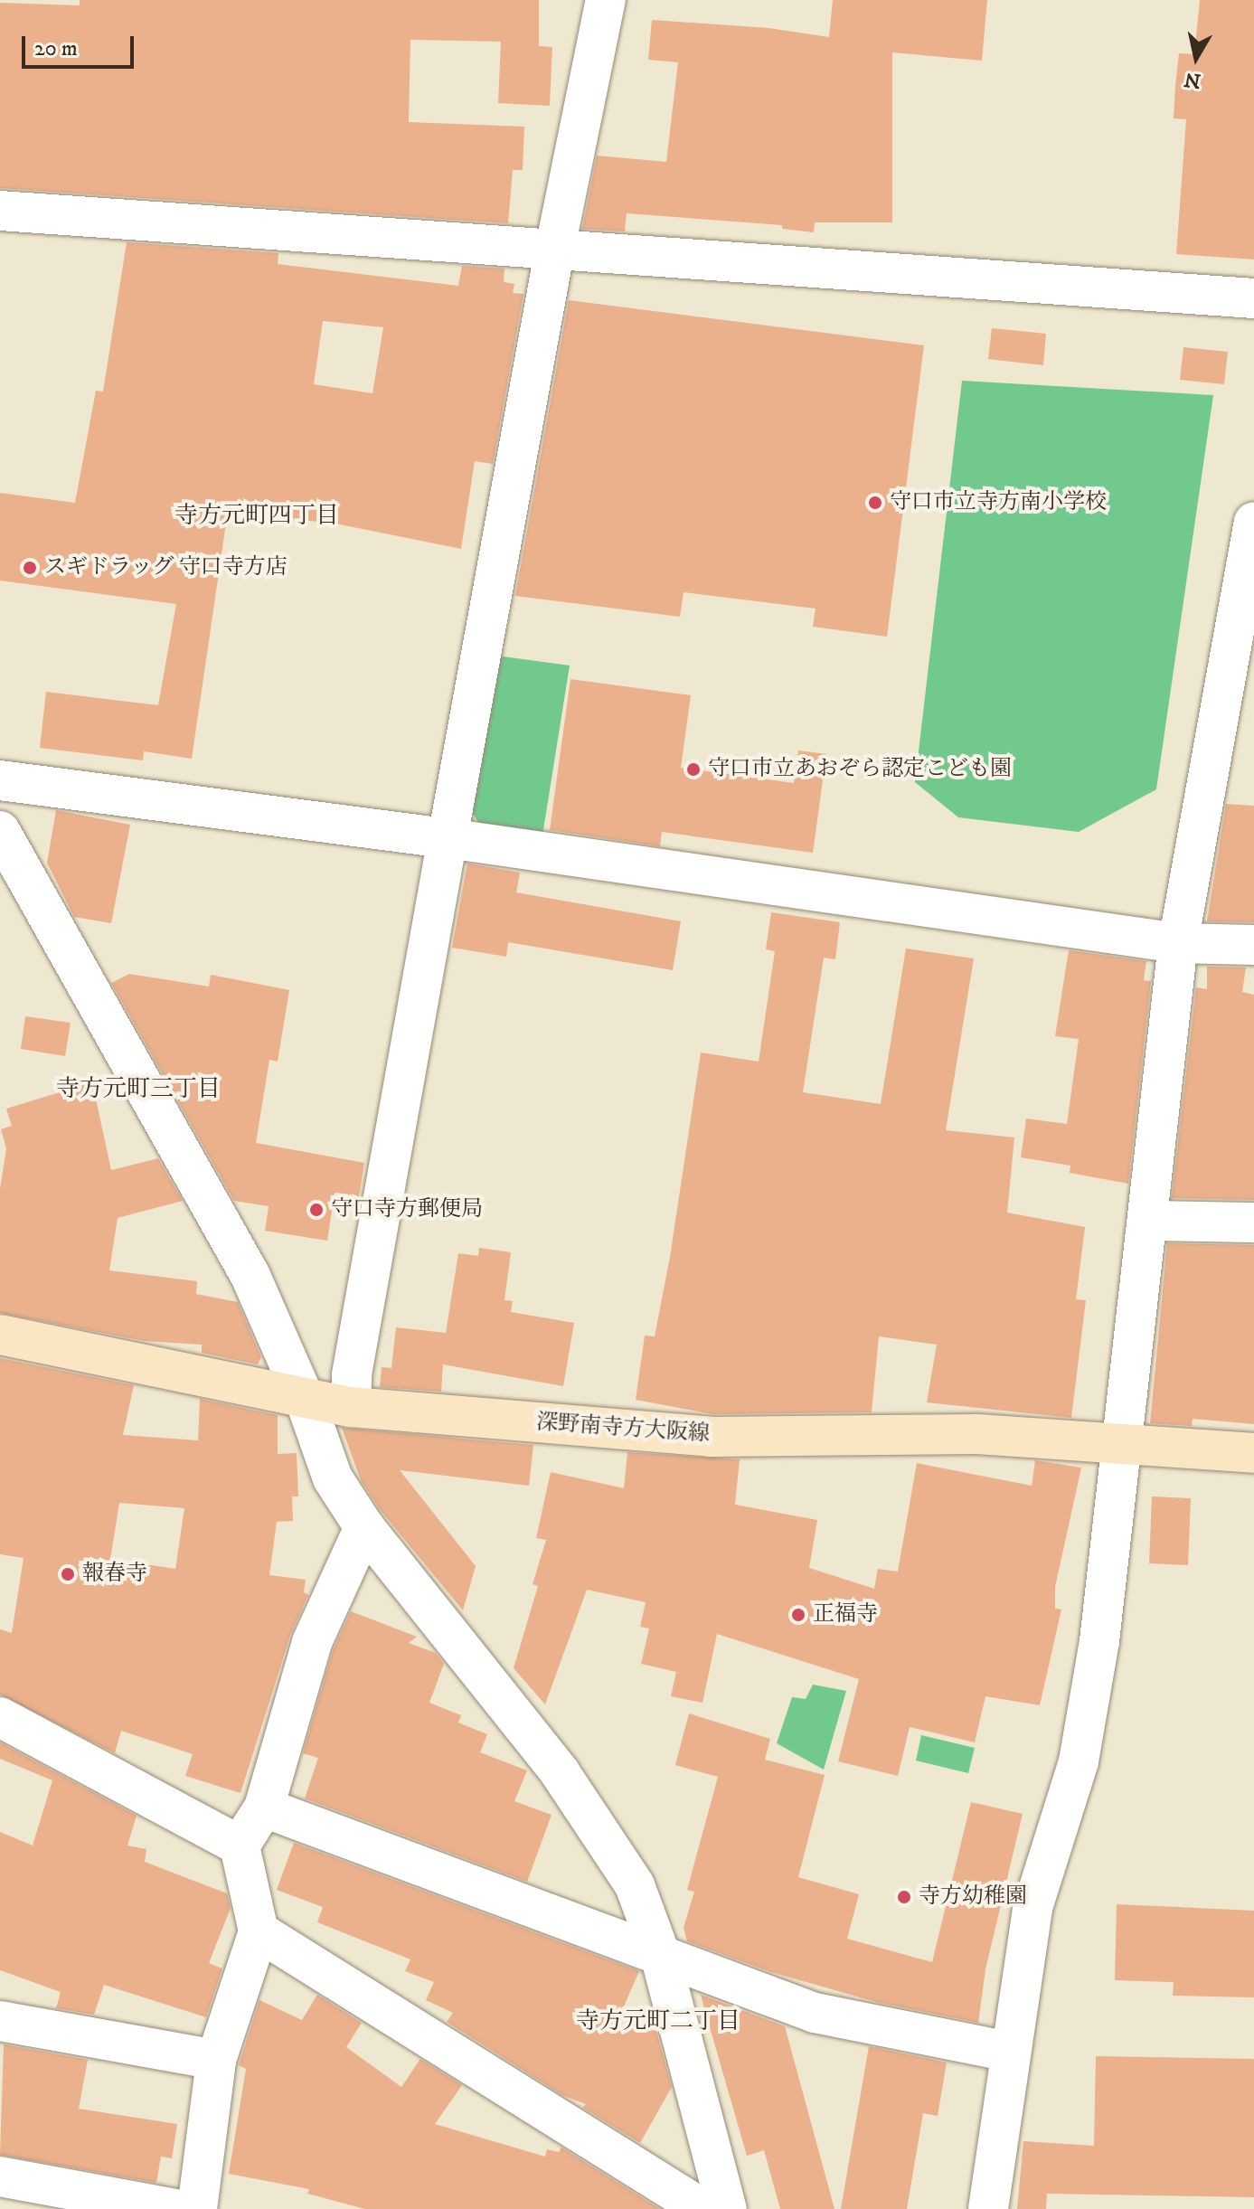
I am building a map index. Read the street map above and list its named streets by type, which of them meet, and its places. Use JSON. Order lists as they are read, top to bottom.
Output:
{
  "streets": {
    "main road": ["深野南寺方大阪線"]
  },
  "districts": ["寺方元町四丁目", "寺方元町三丁目", "寺方元町二丁目"],
  "places": [
    "守口市立寺方南小学校",
    "スギドラッグ 守口寺方店",
    "守口市立あおぞら認定こども園",
    "守口寺方郵便局",
    "報春寺",
    "正福寺",
    "寺方幼稚園"
  ],
  "scale_bar": "20 m",
  "north": "bottom"
}
